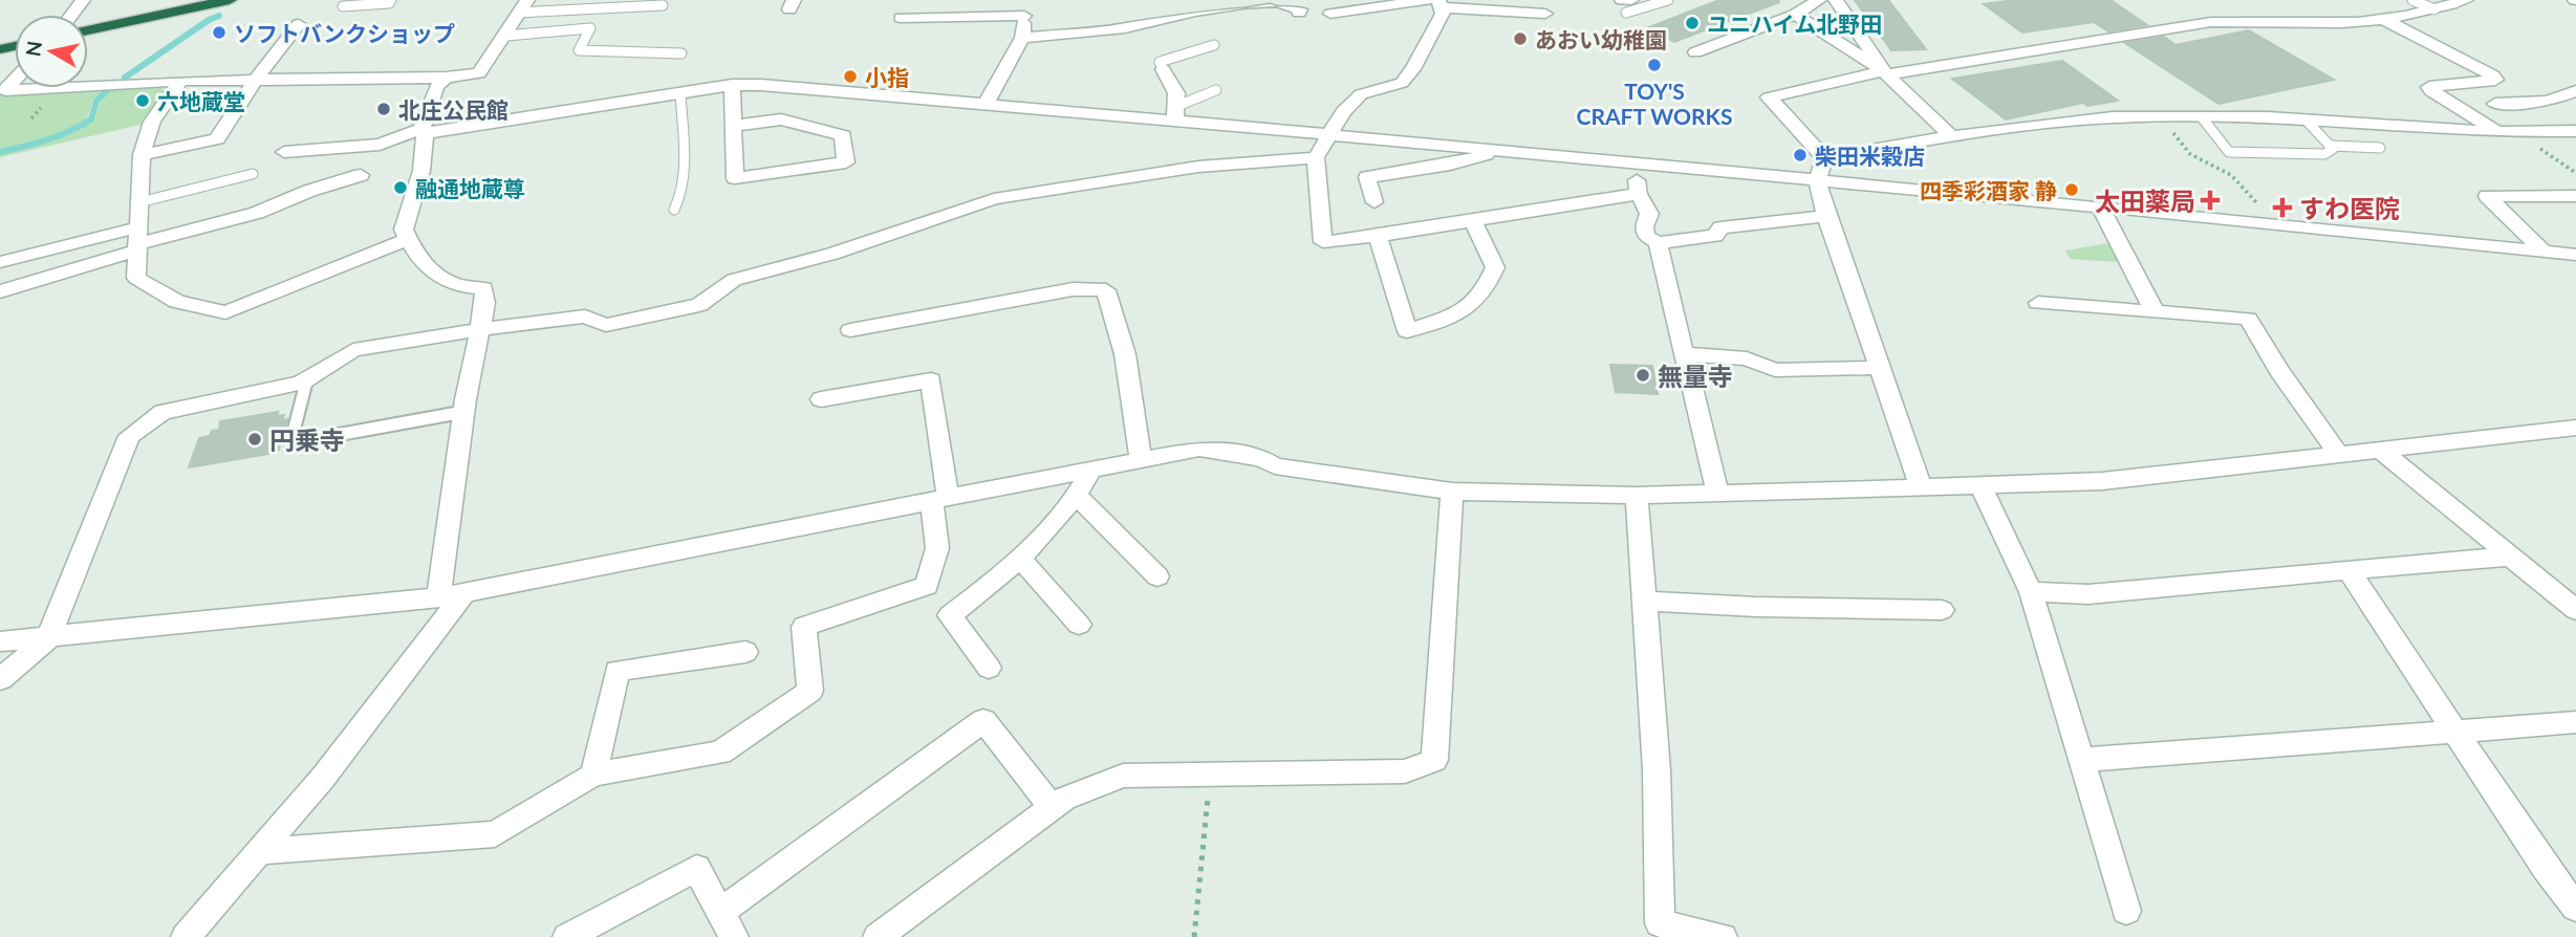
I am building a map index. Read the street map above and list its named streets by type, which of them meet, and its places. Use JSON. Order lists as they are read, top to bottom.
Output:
{
  "places": {
    "other": [
      "ユニハイム北野田",
      "ソフトバンクショップ",
      "あおい幼稚園",
      "TOY'S CRAFT WORKS",
      "小指",
      "六地蔵堂",
      "北庄公民館",
      "柴田米穀店",
      "融通地蔵尊",
      "四季彩酒家 静",
      "無量寺",
      "円乗寺"
    ],
    "health": ["太田薬局", "すわ医院"]
  },
  "north": "left"
}
